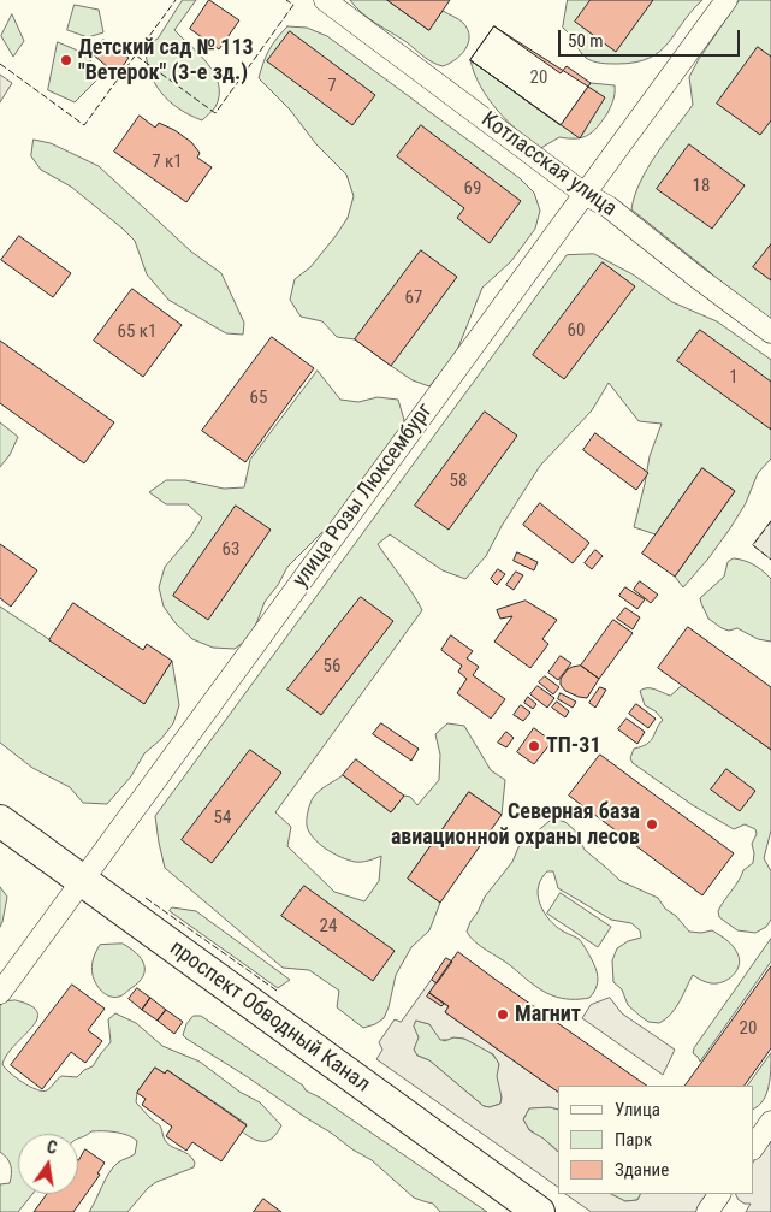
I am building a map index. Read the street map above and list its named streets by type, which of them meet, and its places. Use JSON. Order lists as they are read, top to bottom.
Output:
{
  "streets": {
    "main road": ["проспект Обводный Канал"],
    "street": ["Котласская улица", "улица Розы Люксембург"]
  },
  "crossings": [
    ["Котласская улица", "улица Розы Люксембург"],
    ["улица Розы Люксембург", "проспект Обводный Канал"]
  ],
  "places": [
    "Детский сад № 113 \"Ветерок\" (3-е зд.)",
    "ТП-31",
    "Северная база авиационной охраны лесов",
    "Магнит"
  ],
  "house_numbers": [
    "20",
    "7",
    "7 к1",
    "18",
    "69",
    "67",
    "60",
    "65 к1",
    "1",
    "65",
    "58",
    "63",
    "56",
    "54",
    "24",
    "20"
  ],
  "legend": ["Улица", "Парк", "Здание"],
  "scale_bar": "50 m",
  "north": "top"
}
